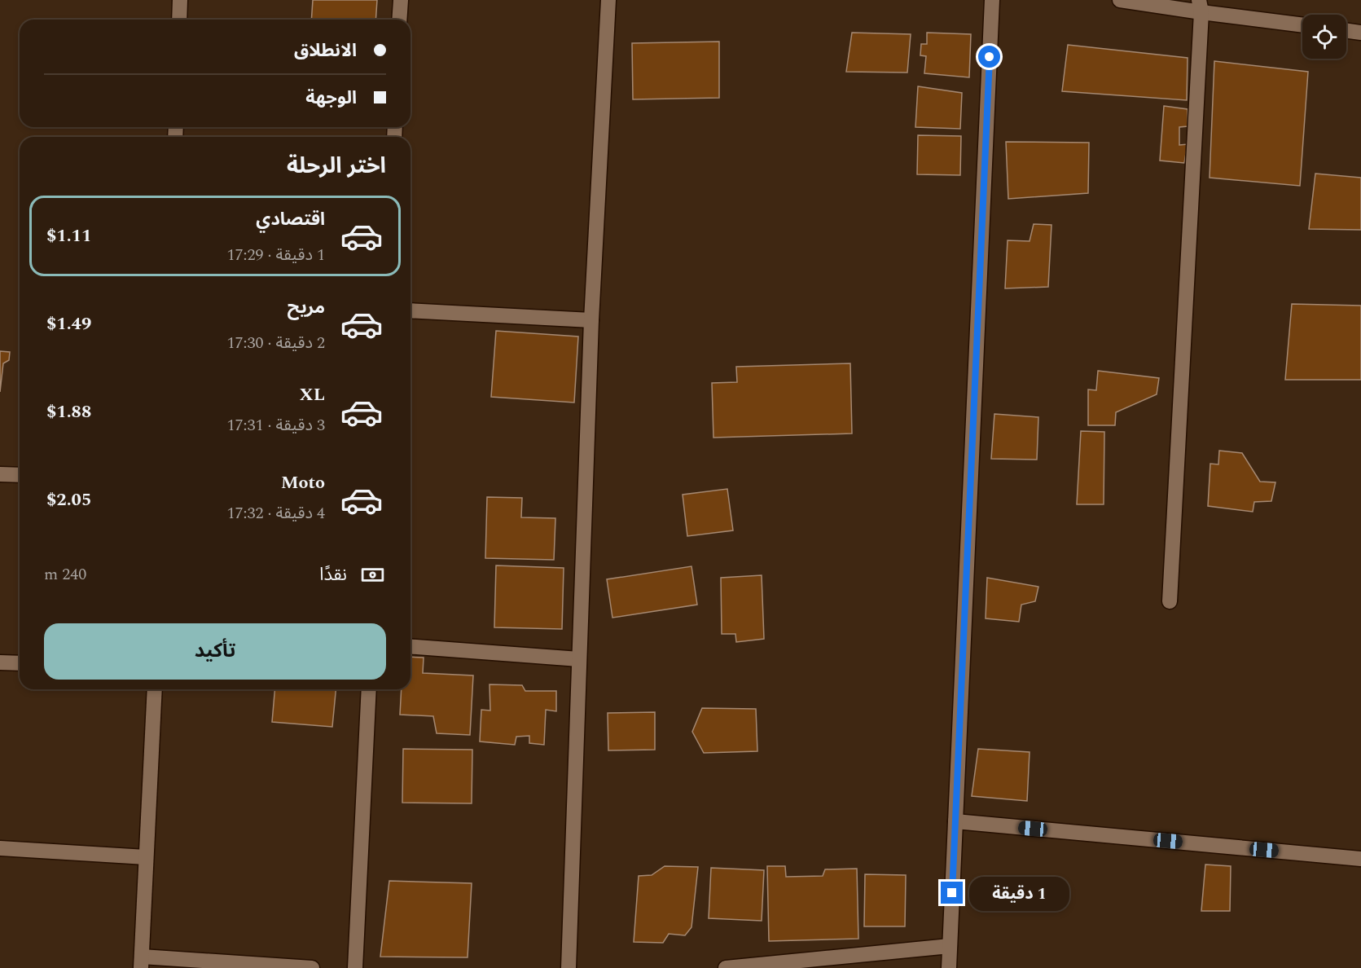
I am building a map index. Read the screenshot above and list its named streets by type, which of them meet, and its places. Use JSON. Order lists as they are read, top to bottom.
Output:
{
  "page": {
    "banner": ["الانطلاق", "الوجهة"],
    "heading": "اختر الرحلة",
    "list": [
      {
        "name": "اقتصادي",
        "note": "1 دقيقة · 17:29",
        "value": "$1.11"
      },
      {
        "name": "مريح",
        "note": "2 دقيقة · 17:30",
        "value": "$1.49"
      },
      {
        "name": "XL",
        "note": "3 دقيقة · 17:31",
        "value": "$1.88"
      },
      {
        "name": "Moto",
        "note": "4 دقيقة · 17:32",
        "value": "$2.05"
      }
    ],
    "pay": ["نقدًا", "240 m"],
    "buttons": "تأكيد",
    "bubble": "1 دقيقة"
  }
}
